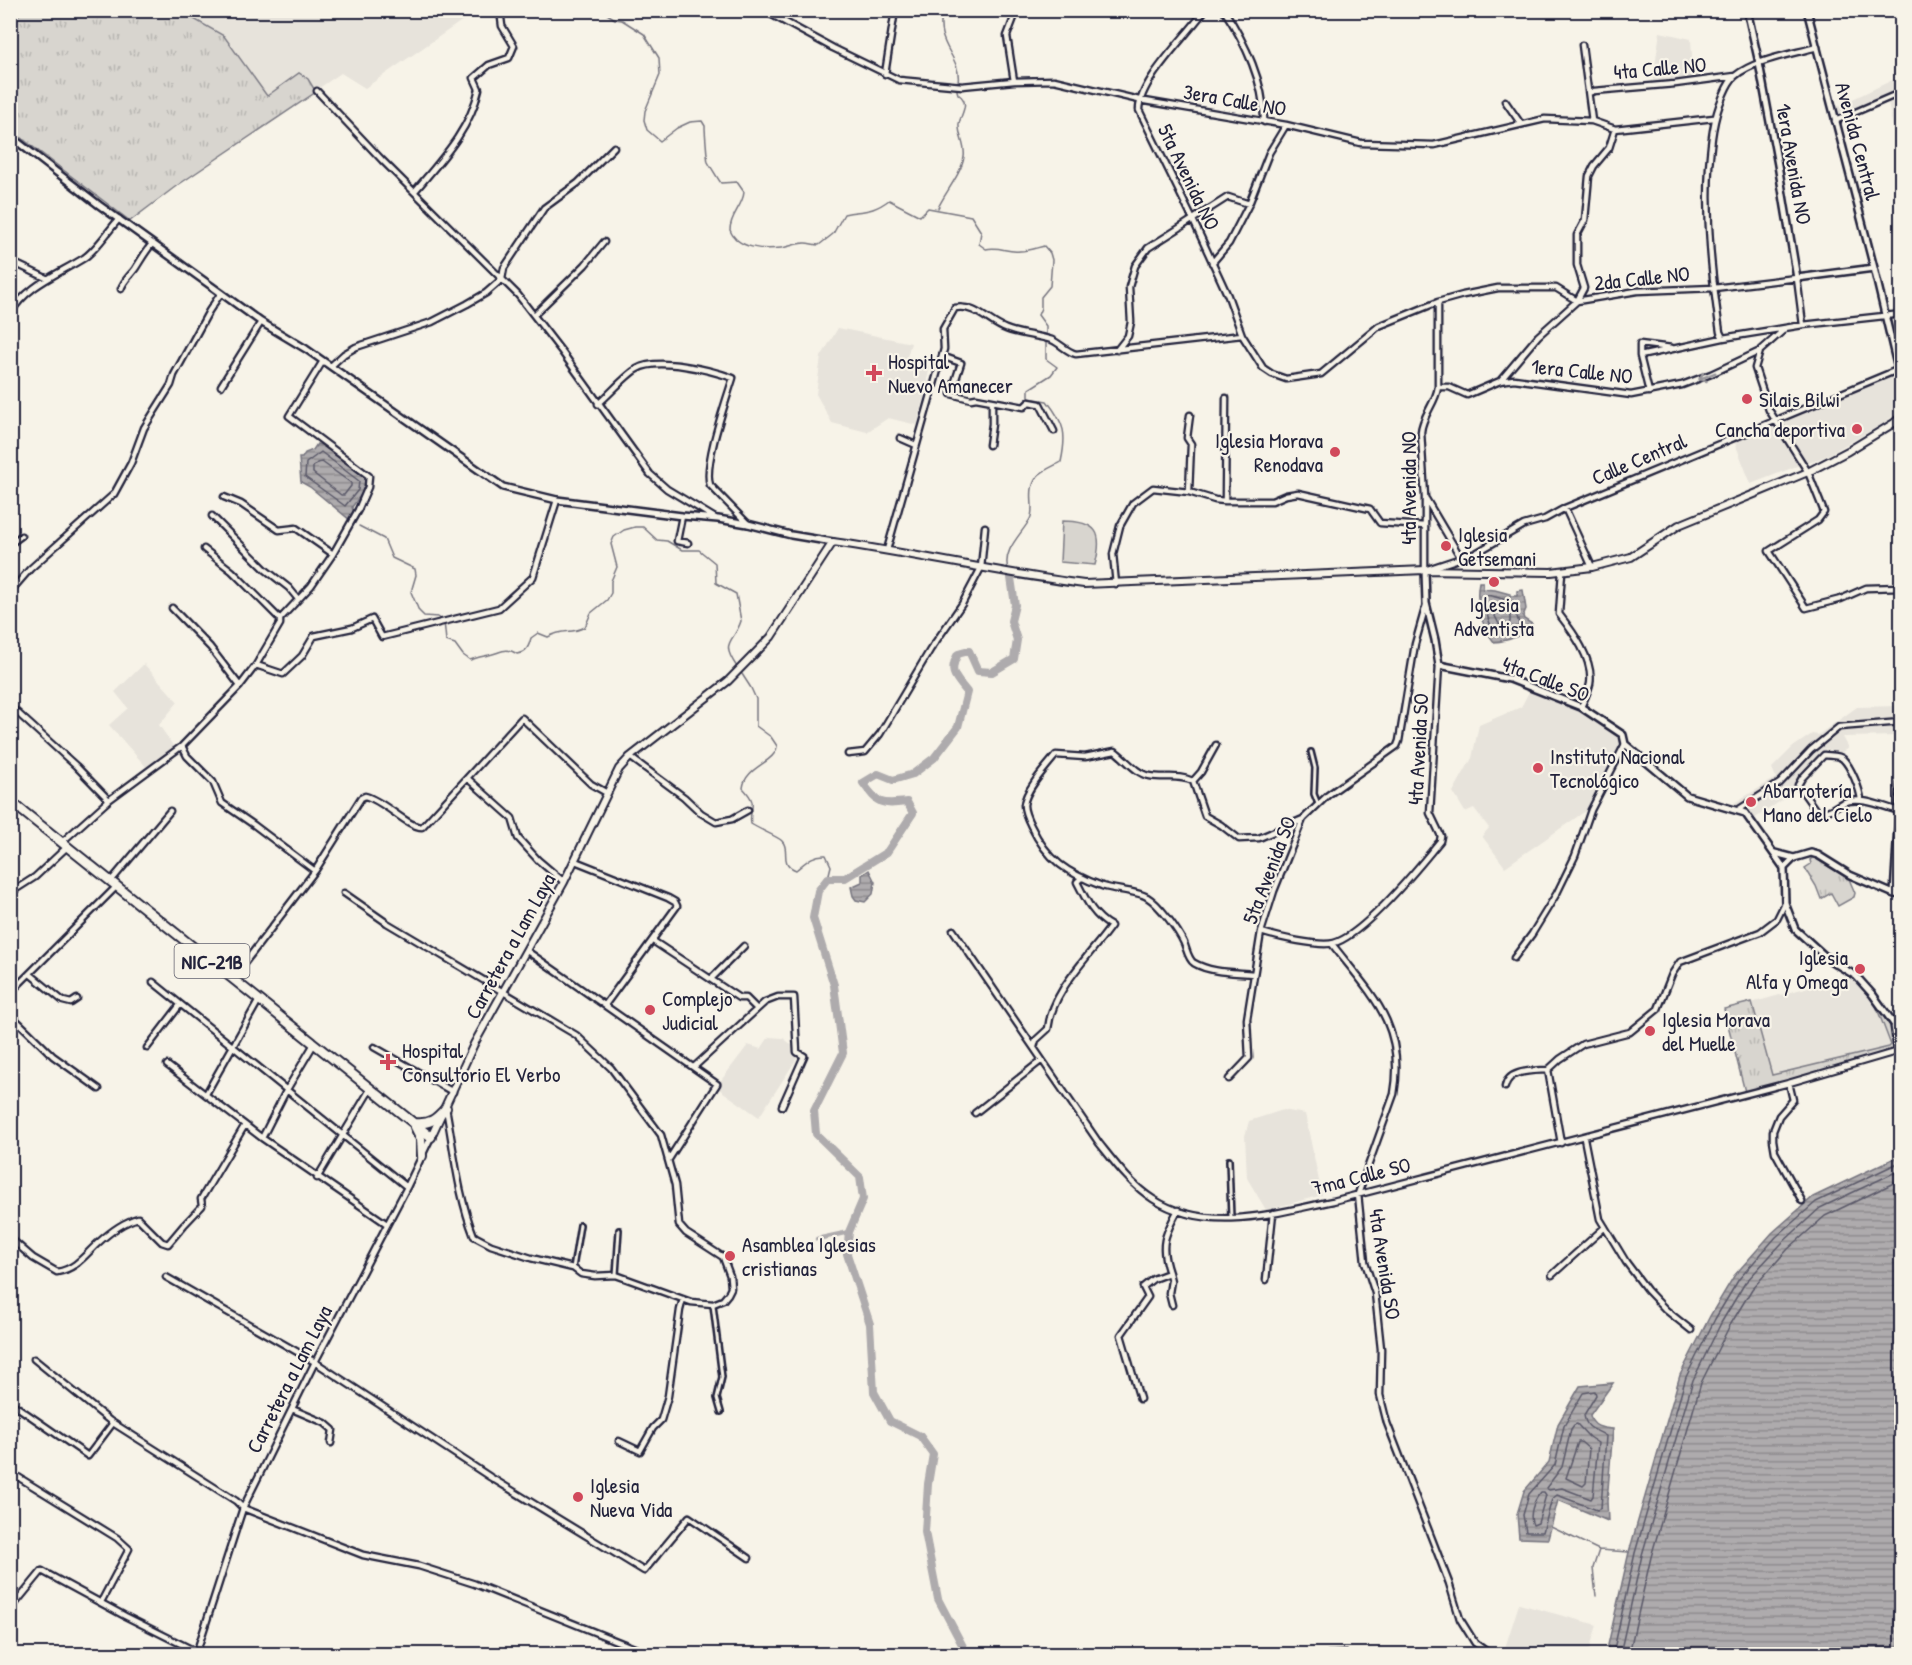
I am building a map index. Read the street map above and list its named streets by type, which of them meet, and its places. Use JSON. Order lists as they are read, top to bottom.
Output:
{
  "streets": {
    "highway": ["NIC-21B"],
    "main road": ["Carretera a Lam Laya"],
    "street": [
      "4ta Calle NO",
      "3era Calle NO",
      "Avenida Central",
      "1era Avenida NO",
      "5ta Avenida NO",
      "2da Calle NO",
      "1era Calle NO",
      "Calle Central",
      "4ta Avenida NO",
      "4ta Calle SO",
      "4ta Avenida SO",
      "5ta Avenida SO",
      "7ma Calle SO"
    ]
  },
  "crossings": [
    ["4ta Calle NO", "Avenida Central"],
    ["4ta Calle NO", "1era Avenida NO"],
    ["3era Calle NO", "5ta Avenida NO"],
    ["Avenida Central", "2da Calle NO"],
    ["Avenida Central", "1era Calle NO"],
    ["Avenida Central", "Calle Central"],
    ["1era Avenida NO", "2da Calle NO"],
    ["1era Avenida NO", "1era Calle NO"],
    ["5ta Avenida NO", "2da Calle NO"],
    ["2da Calle NO", "4ta Avenida NO"],
    ["Calle Central", "4ta Avenida NO"],
    ["Calle Central", "4ta Avenida SO"],
    ["4ta Avenida NO", "4ta Avenida SO"],
    ["4ta Calle SO", "4ta Avenida SO"],
    ["4ta Avenida SO", "5ta Avenida SO"],
    ["4ta Avenida SO", "7ma Calle SO"],
    ["Carretera a Lam Laya", "NIC-21B"]
  ],
  "places": {
    "health": ["Hospital Nuevo Amanecer", "Hospital Consultorio El Verbo"],
    "other": [
      "Silais Bilwi",
      "Cancha deportiva",
      "Iglesia Morava Renodava",
      "Iglesia Getsemani",
      "Iglesia Adventista",
      "Instituto Nacional Tecnológico",
      "Abarrotería Mano del Cielo",
      "Iglesia Alfa y Omega",
      "Complejo Judicial",
      "Iglesia Morava del Muelle",
      "Asamblea Iglesias cristianas",
      "Iglesia Nueva Vida"
    ]
  }
}
